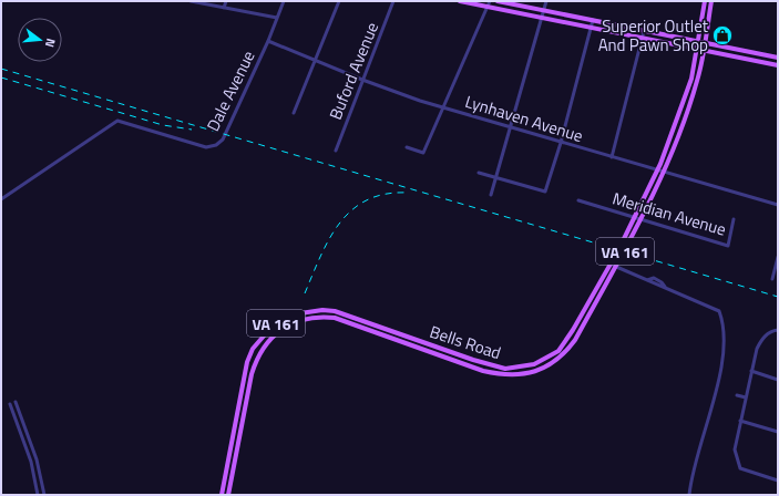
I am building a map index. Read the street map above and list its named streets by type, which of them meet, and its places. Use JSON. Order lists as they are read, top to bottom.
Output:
{
  "streets": {
    "main road": ["VA 161", "Bells Road"],
    "street": [
      "Buford Avenue",
      "Dale Avenue",
      "Lynhaven Avenue",
      "Meridian Avenue"
    ]
  },
  "crossings": [
    ["Buford Avenue", "Lynhaven Avenue"],
    ["Dale Avenue", "Lynhaven Avenue"],
    ["Lynhaven Avenue", "Bells Road"],
    ["Meridian Avenue", "Bells Road"]
  ],
  "places": {
    "shop": ["Superior Outlet And Pawn Shop"]
  },
  "north": "right"
}
